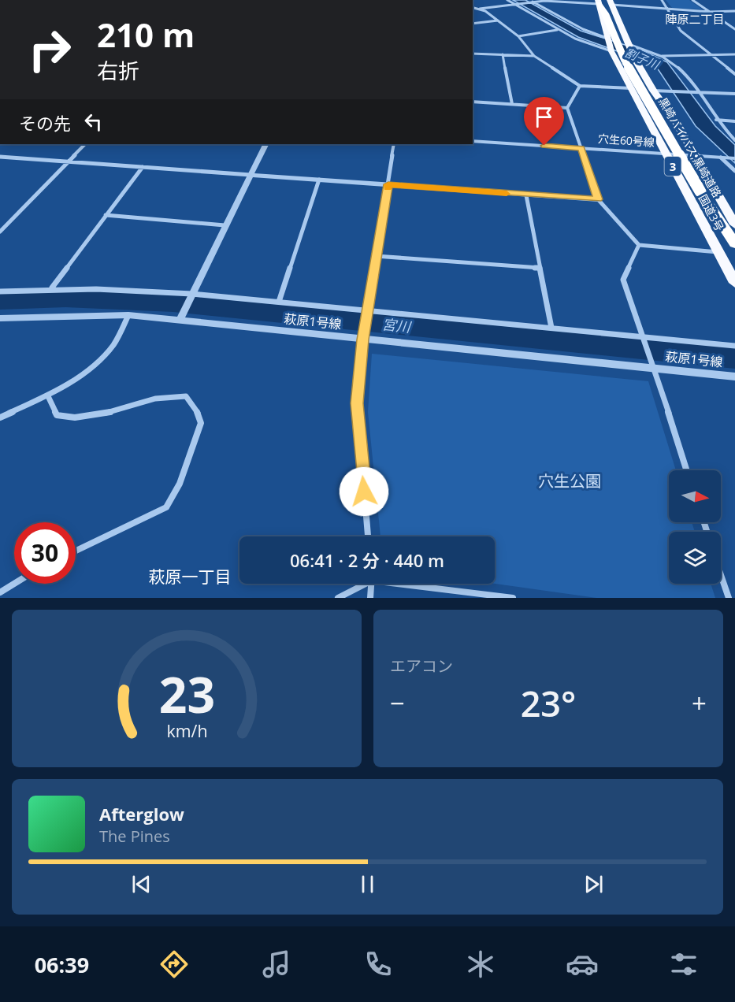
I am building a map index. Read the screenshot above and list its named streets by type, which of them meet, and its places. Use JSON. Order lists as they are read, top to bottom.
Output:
{
  "streets": {
    "highway": ["黒崎バイパス;黒崎道路", "3", "国道3号"],
    "street": ["穴生60号線", "萩原1号線"]
  },
  "crossings": [
    ["穴生60号線", "国道3号"],
    ["黒崎バイパス;黒崎道路", "3"],
    ["黒崎バイパス;黒崎道路", "国道3号"],
    ["3", "国道3号"]
  ],
  "districts": ["陣原二丁目", "萩原一丁目"],
  "water": ["割子川", "宮川"],
  "parks": ["穴生公園"],
  "north": "right",
  "page": {
    "turn": ["210 m", "右折"],
    "then": "その先",
    "limit": "30",
    "trip": "06:41 · 2 分 · 440 m",
    "tile": "エアコン",
    "heat": ["−", "23°", "+"],
    "song": ["Afterglow", "The Pines"],
    "tabs": "06:39",
    "gauge": ["23", "km/h"]
  }
}
